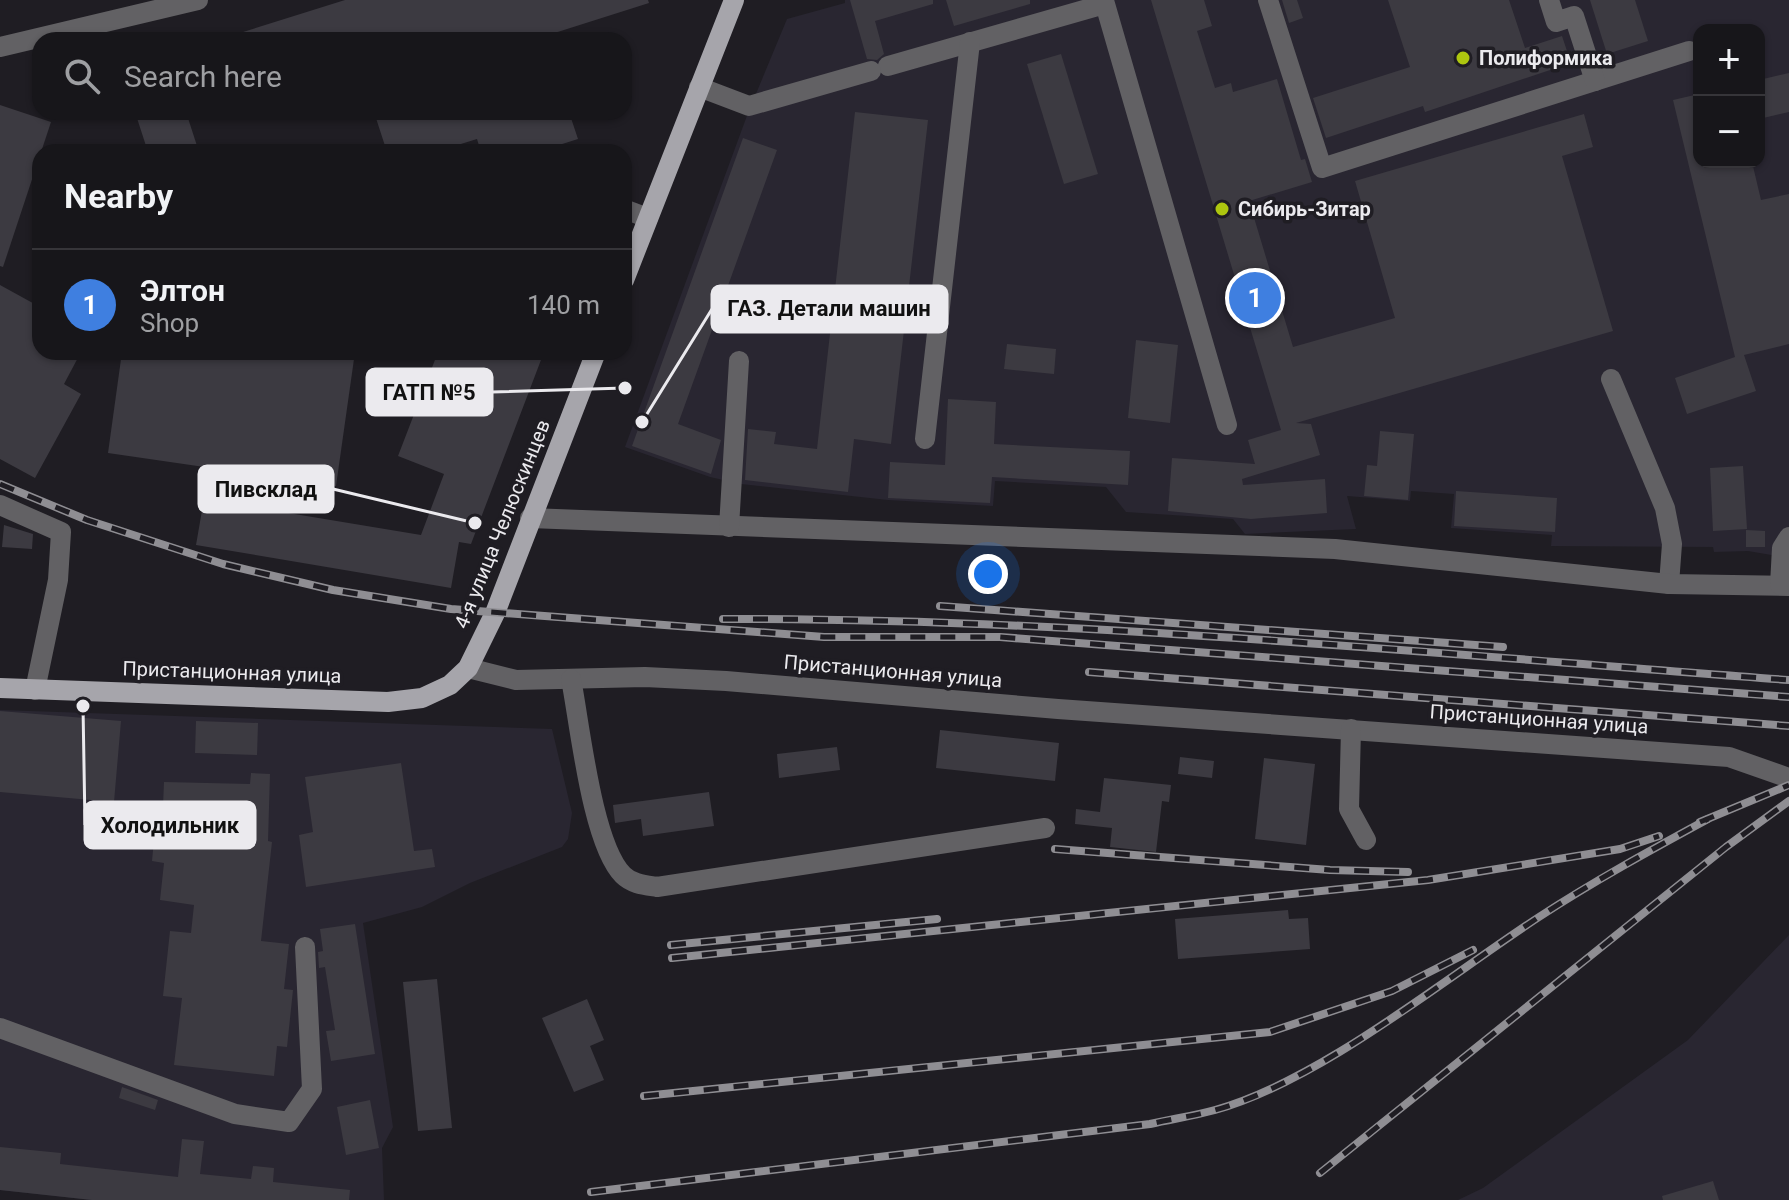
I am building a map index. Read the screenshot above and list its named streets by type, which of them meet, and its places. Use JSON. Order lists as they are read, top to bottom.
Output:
{
  "streets": {
    "main road": ["4-я улица Челюскинцев", "Пристанционная улица"]
  },
  "crossings": [
    ["4-я улица Челюскинцев", "Пристанционная улица"]
  ],
  "places": [
    "Полиформика",
    "Сибирь-Зитар",
    "ГАТП №5",
    "ГАЗ. Детали машин",
    "Пивсклад",
    "Холодильник"
  ],
  "page": {
    "map_buttons": ["+", "−"],
    "search": "Search here",
    "heading": "Nearby",
    "list": [
      {
        "mark": "1",
        "name": "Элтон",
        "note": "Shop",
        "value": "140 m"
      }
    ],
    "pins": "1"
  }
}
